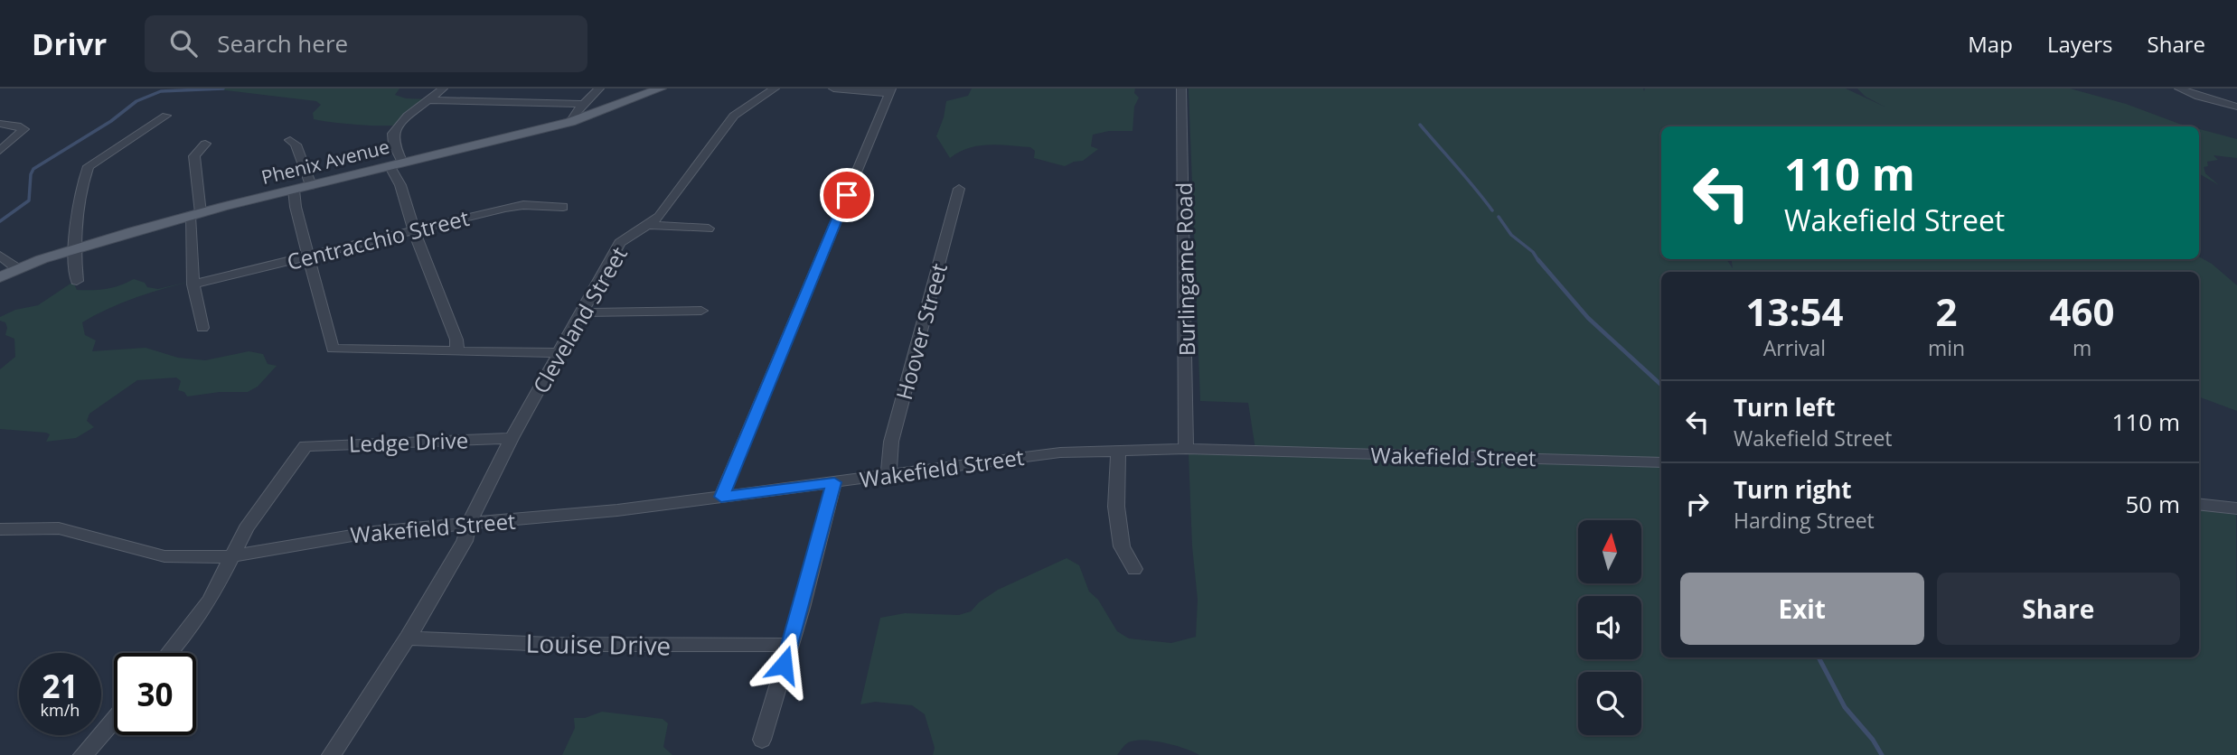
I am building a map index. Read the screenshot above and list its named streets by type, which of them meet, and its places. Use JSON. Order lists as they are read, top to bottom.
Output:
{
  "streets": {
    "main road": ["Phenix Avenue"],
    "street": [
      "Centracchio Street",
      "Burlingame Road",
      "Cleveland Street",
      "Hoover Street",
      "Ledge Drive",
      "Wakefield Street",
      "Louise Drive"
    ]
  },
  "crossings": [
    ["Burlingame Road", "Wakefield Street"],
    ["Cleveland Street", "Ledge Drive"],
    ["Cleveland Street", "Wakefield Street"],
    ["Cleveland Street", "Louise Drive"],
    ["Hoover Street", "Wakefield Street"],
    ["Ledge Drive", "Wakefield Street"]
  ],
  "north": "top",
  "page": {
    "header": "Drivr",
    "search": "Search here",
    "nav": ["Map", "Layers", "Share"],
    "turn": ["110 m", "Wakefield Street"],
    "eta": [
      "13:54",
      "Arrival",
      "2",
      "min",
      "460",
      "m"
    ],
    "list": [
      {
        "name": "Turn left",
        "note": "Wakefield Street",
        "value": "110 m"
      },
      {
        "name": "Turn right",
        "note": "Harding Street",
        "value": "50 m"
      }
    ],
    "buttons": ["Exit", "Share"],
    "speed": "21 km/h",
    "limit": "30"
  }
}
